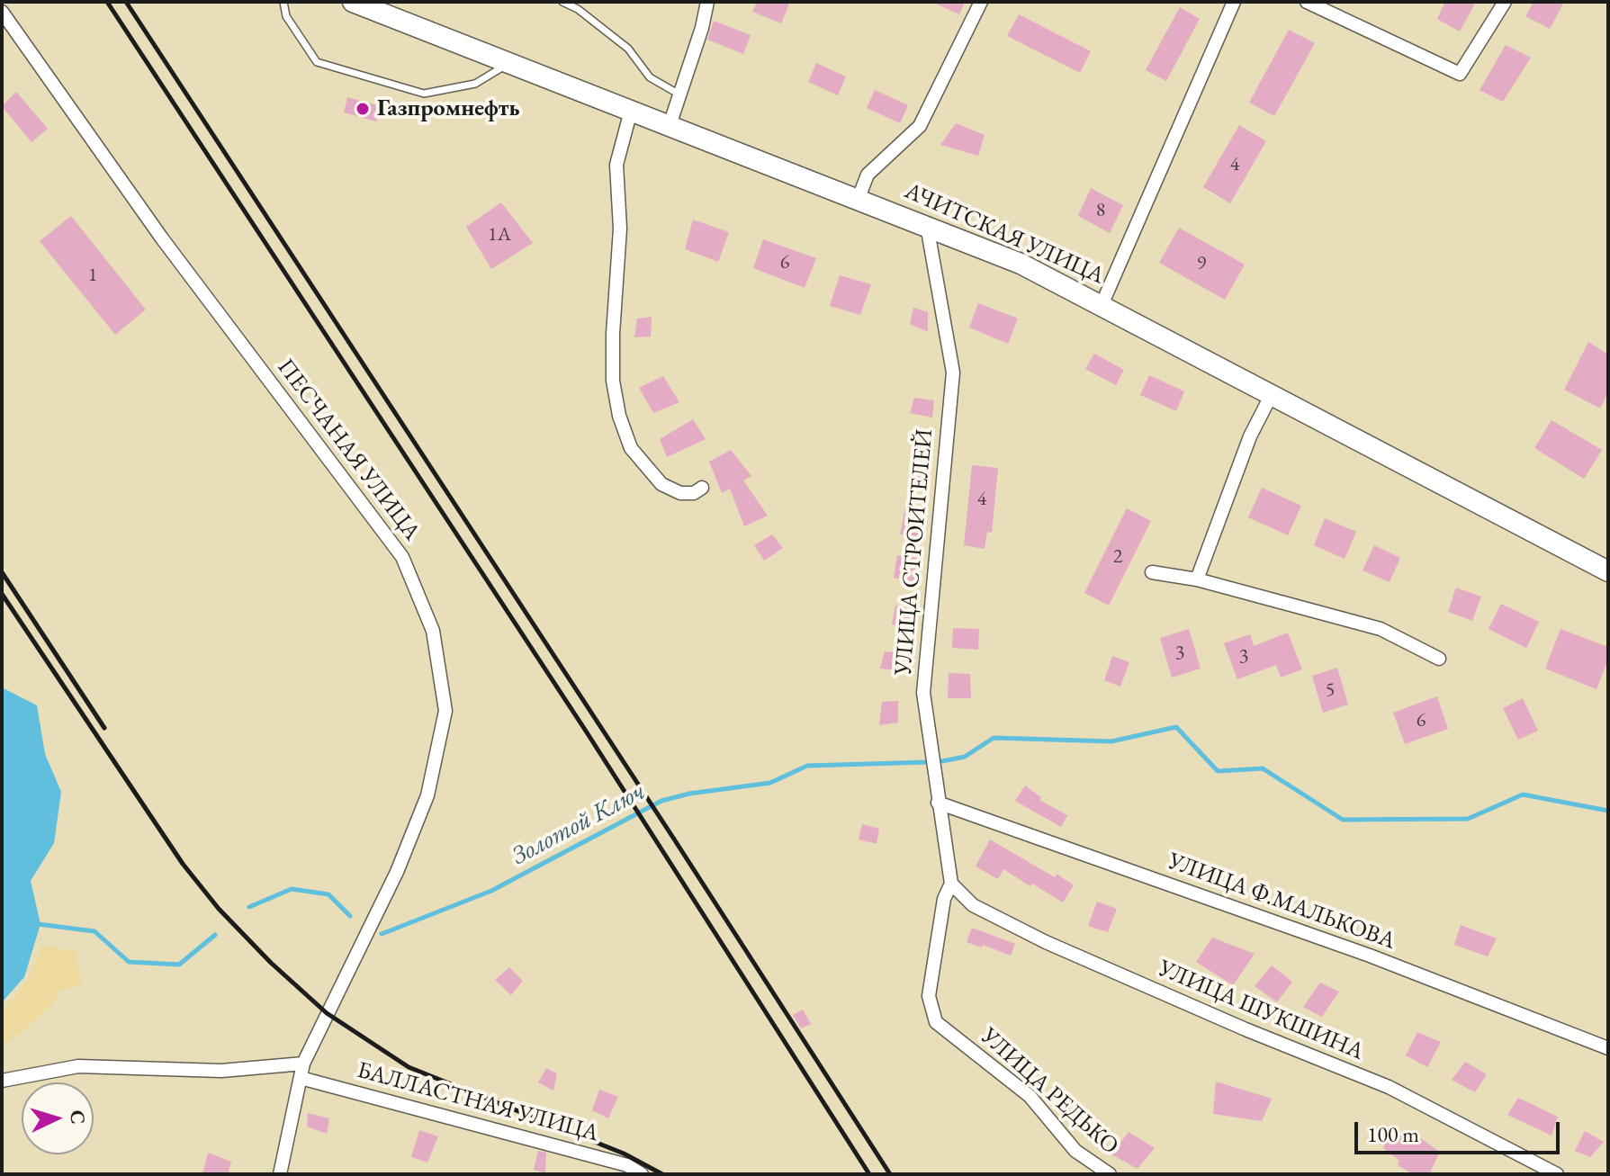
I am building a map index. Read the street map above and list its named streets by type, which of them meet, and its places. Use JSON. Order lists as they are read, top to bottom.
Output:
{
  "streets": {
    "main road": ["АЧИТСКАЯ УЛИЦА"],
    "street": [
      "ПЕСЧАНАЯ УЛИЦА",
      "УЛИЦА СТРОИТЕЛЕЙ",
      "УЛИЦА Ф.МАЛЬКОВА",
      "УЛИЦА ШУКШИНА",
      "УЛИЦА РЕДЬКО",
      "БАЛЛАСТНАЯ УЛИЦА"
    ]
  },
  "crossings": [
    ["АЧИТСКАЯ УЛИЦА", "УЛИЦА СТРОИТЕЛЕЙ"],
    ["ПЕСЧАНАЯ УЛИЦА", "БАЛЛАСТНАЯ УЛИЦА"],
    ["УЛИЦА СТРОИТЕЛЕЙ", "УЛИЦА Ф.МАЛЬКОВА"],
    ["УЛИЦА СТРОИТЕЛЕЙ", "УЛИЦА ШУКШИНА"],
    ["УЛИЦА СТРОИТЕЛЕЙ", "УЛИЦА РЕДЬКО"],
    ["УЛИЦА ШУКШИНА", "УЛИЦА РЕДЬКО"]
  ],
  "water": ["Золотой Ключ"],
  "places": ["Газпромнефть"],
  "house_numbers": [
    "4",
    "8",
    "1А",
    "6",
    "9",
    "1",
    "4",
    "2",
    "3",
    "3",
    "5",
    "6"
  ],
  "scale_bar": "100 m",
  "north": "right"
}
